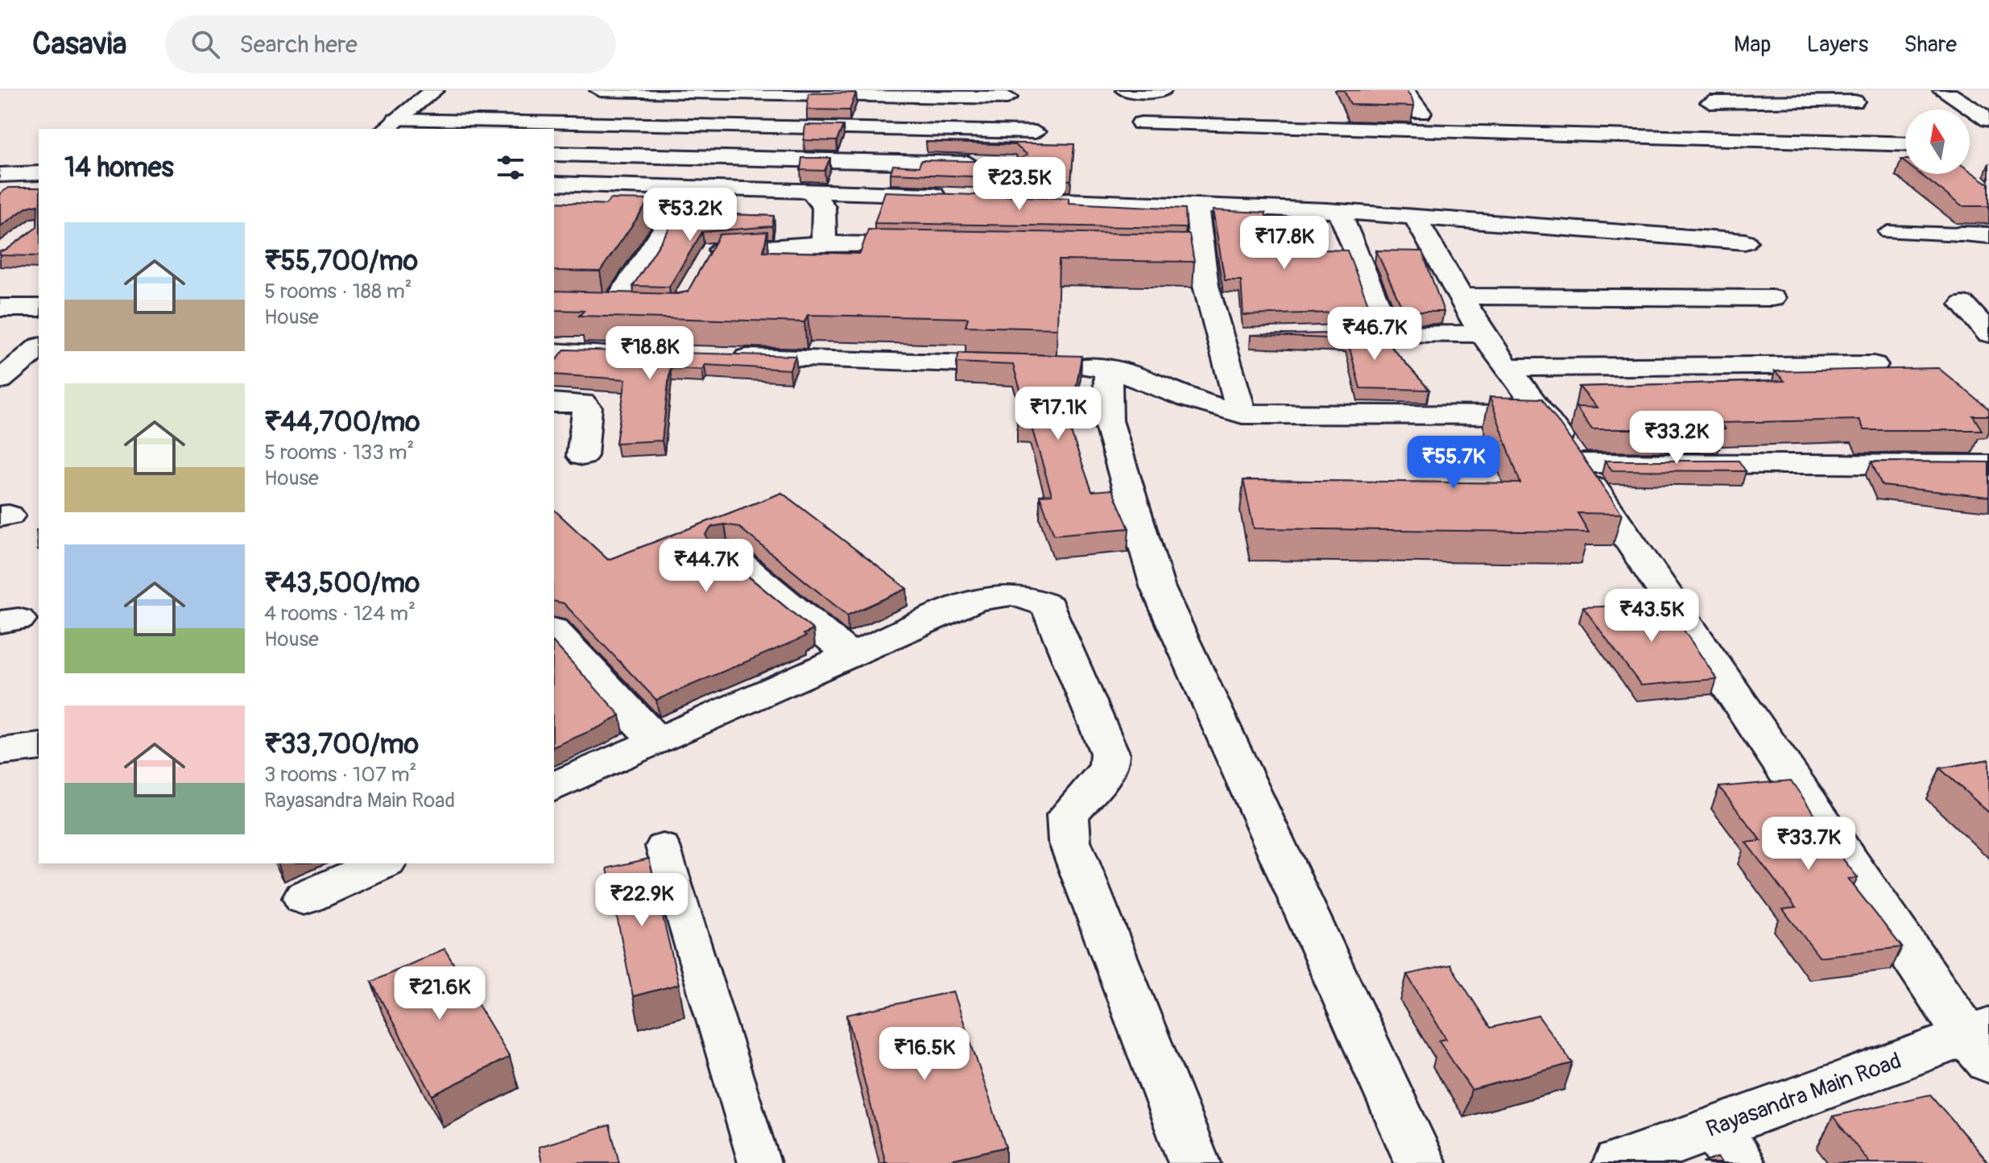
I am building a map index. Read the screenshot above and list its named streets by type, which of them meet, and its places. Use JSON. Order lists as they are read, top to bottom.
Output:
{
  "streets": {
    "street": ["Rayasandra Main Road"]
  },
  "north": "top",
  "page": {
    "header": "Casavia",
    "search": "Search here",
    "nav": ["Map", "Layers", "Share"],
    "heading": "14 homes",
    "price": [
      "₹23.5K",
      "₹53.2K",
      "₹17.8K",
      "₹46.7K",
      "₹18.8K",
      "₹17.1K",
      "₹33.2K",
      "₹55.7K",
      "₹44.7K",
      "₹43.5K",
      "₹33.7K",
      "₹22.9K",
      "₹21.6K",
      "₹16.5K"
    ],
    "list": [
      {
        "name": "₹55,700/mo",
        "note": "5 rooms · 188 m² · House"
      },
      {
        "name": "₹44,700/mo",
        "note": "5 rooms · 133 m² · House"
      },
      {
        "name": "₹43,500/mo",
        "note": "4 rooms · 124 m² · House"
      },
      {
        "name": "₹33,700/mo",
        "note": "3 rooms · 107 m² · Rayasandra Main Road"
      }
    ]
  }
}
